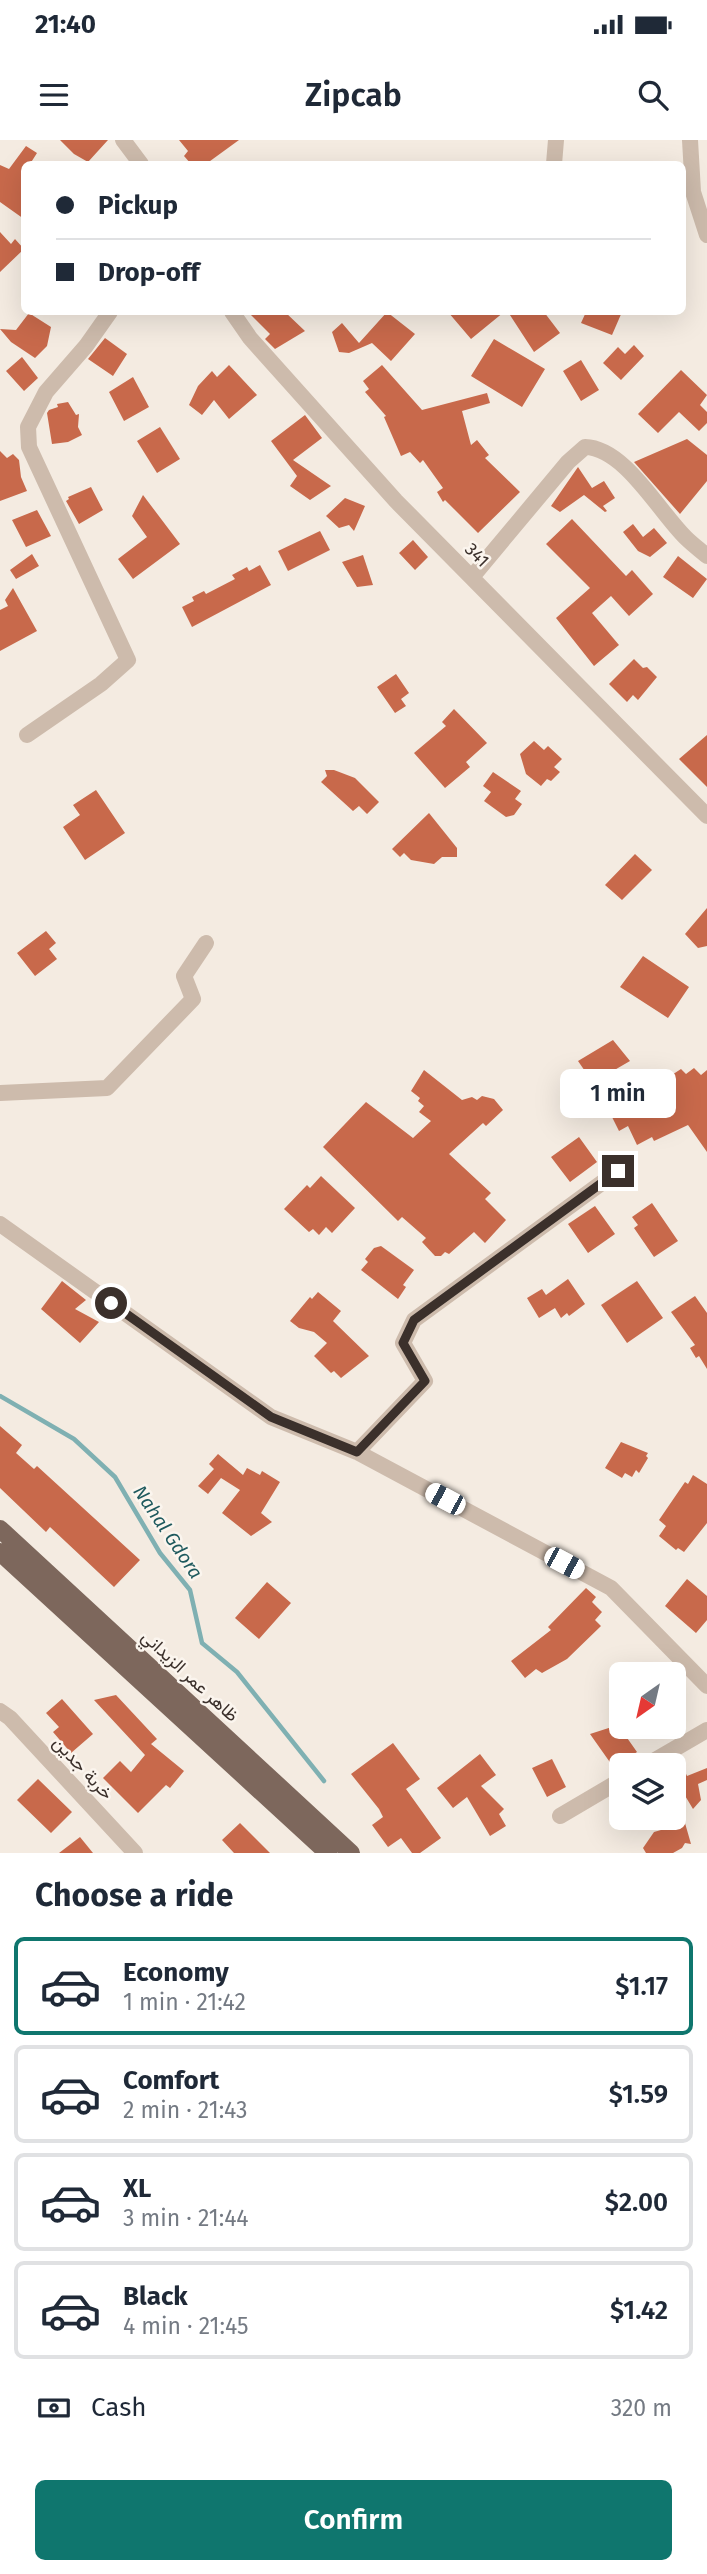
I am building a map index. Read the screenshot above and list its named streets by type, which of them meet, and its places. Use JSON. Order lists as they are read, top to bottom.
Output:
{
  "streets": {
    "main road": ["ظاهر عمر الزيداني"],
    "street": ["341", "خربة جدين"]
  },
  "water": ["Nahal Gdora"],
  "north": "bottom left",
  "page": {
    "status": "21:40",
    "header": "Zipcab",
    "banner": ["Pickup", "Drop-off"],
    "bubble": "1 min",
    "heading": "Choose a ride",
    "list": [
      {
        "name": "Economy",
        "note": "1 min · 21:42",
        "value": "$1.17"
      },
      {
        "name": "Comfort",
        "note": "2 min · 21:43",
        "value": "$1.59"
      },
      {
        "name": "XL",
        "note": "3 min · 21:44",
        "value": "$2.00"
      },
      {
        "name": "Black",
        "note": "4 min · 21:45",
        "value": "$1.42"
      }
    ],
    "pay": ["Cash", "320 m"],
    "buttons": "Confirm"
  }
}
